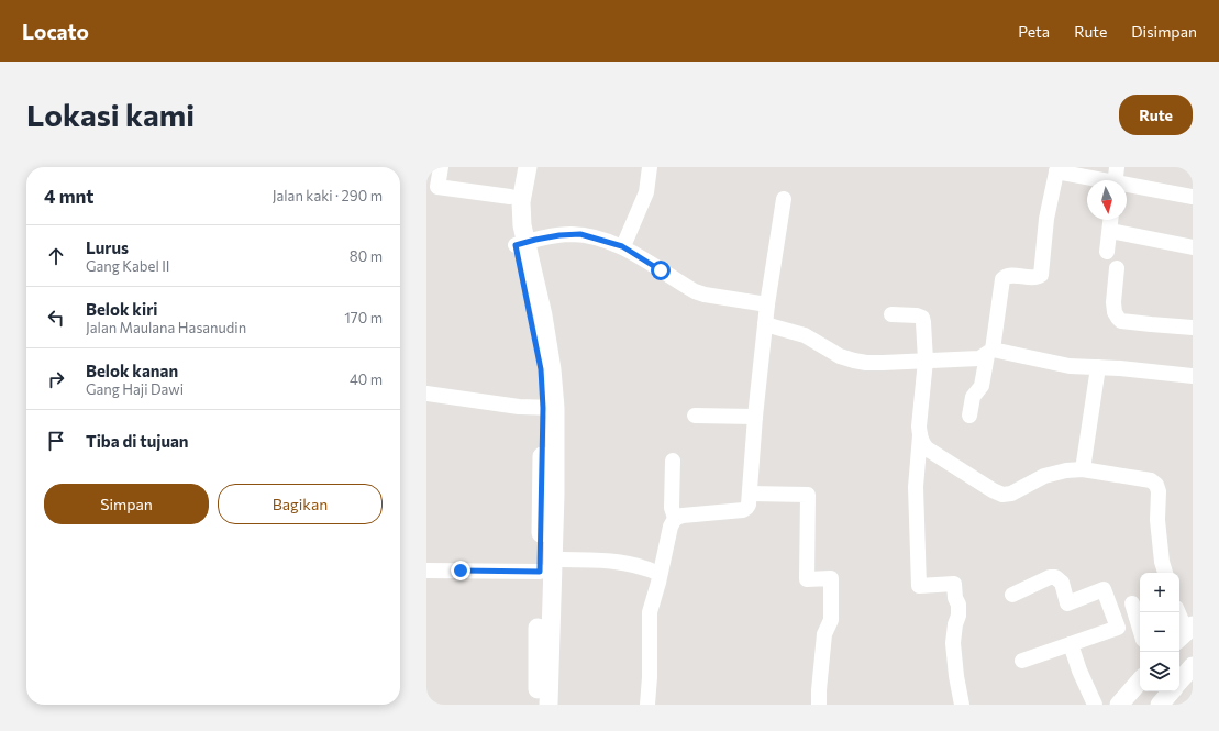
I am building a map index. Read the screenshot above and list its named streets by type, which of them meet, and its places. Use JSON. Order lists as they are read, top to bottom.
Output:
{
  "north": "bottom",
  "page": {
    "header": "Locato",
    "nav": ["Peta", "Rute", "Disimpan"],
    "buttons": [
      "Rute",
      ["Simpan", "Bagikan"]
    ],
    "title": "Lokasi kami",
    "heading": ["4 mnt", "Jalan kaki · 290 m"],
    "list": [
      ["Lurus", "Gang Kabel II", "80 m"],
      ["Belok kiri", "Jalan Maulana Hasanudin", "170 m"],
      ["Belok kanan", "Gang Haji Dawi", "40 m"],
      "Tiba di tujuan"
    ],
    "map_buttons": ["+", "−"]
  }
}
